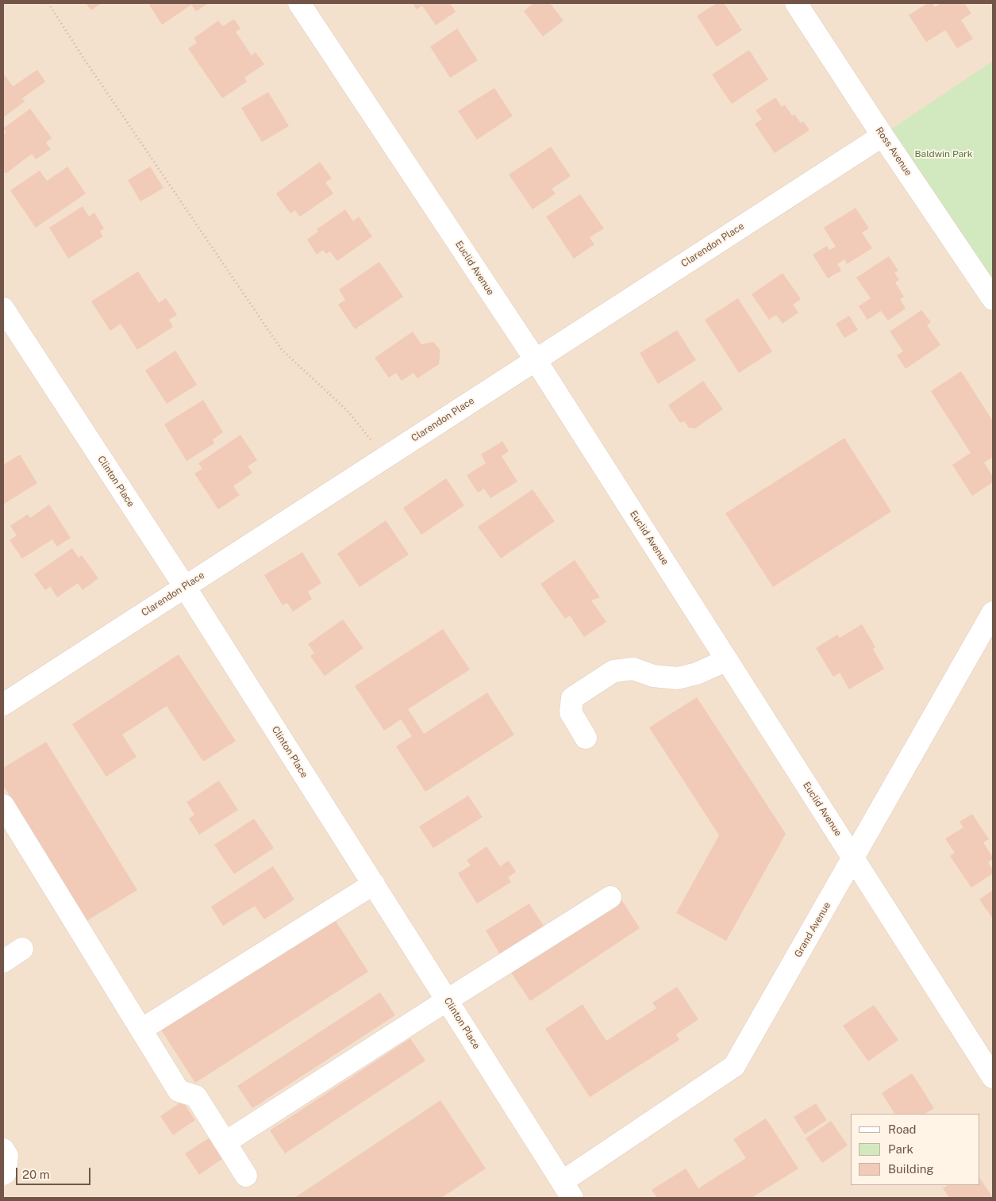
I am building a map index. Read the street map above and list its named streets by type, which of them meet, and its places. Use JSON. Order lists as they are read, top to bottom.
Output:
{
  "streets": {
    "street": [
      "Ross Avenue",
      "Clarendon Place",
      "Euclid Avenue",
      "Clinton Place",
      "Grand Avenue"
    ]
  },
  "crossings": [
    ["Ross Avenue", "Clarendon Place"],
    ["Clarendon Place", "Euclid Avenue"],
    ["Clarendon Place", "Clinton Place"],
    ["Euclid Avenue", "Grand Avenue"],
    ["Clinton Place", "Grand Avenue"]
  ],
  "parks": ["Baldwin Park"],
  "legend": ["Road", "Park", "Building"],
  "scale_bar": "20 m"
}
